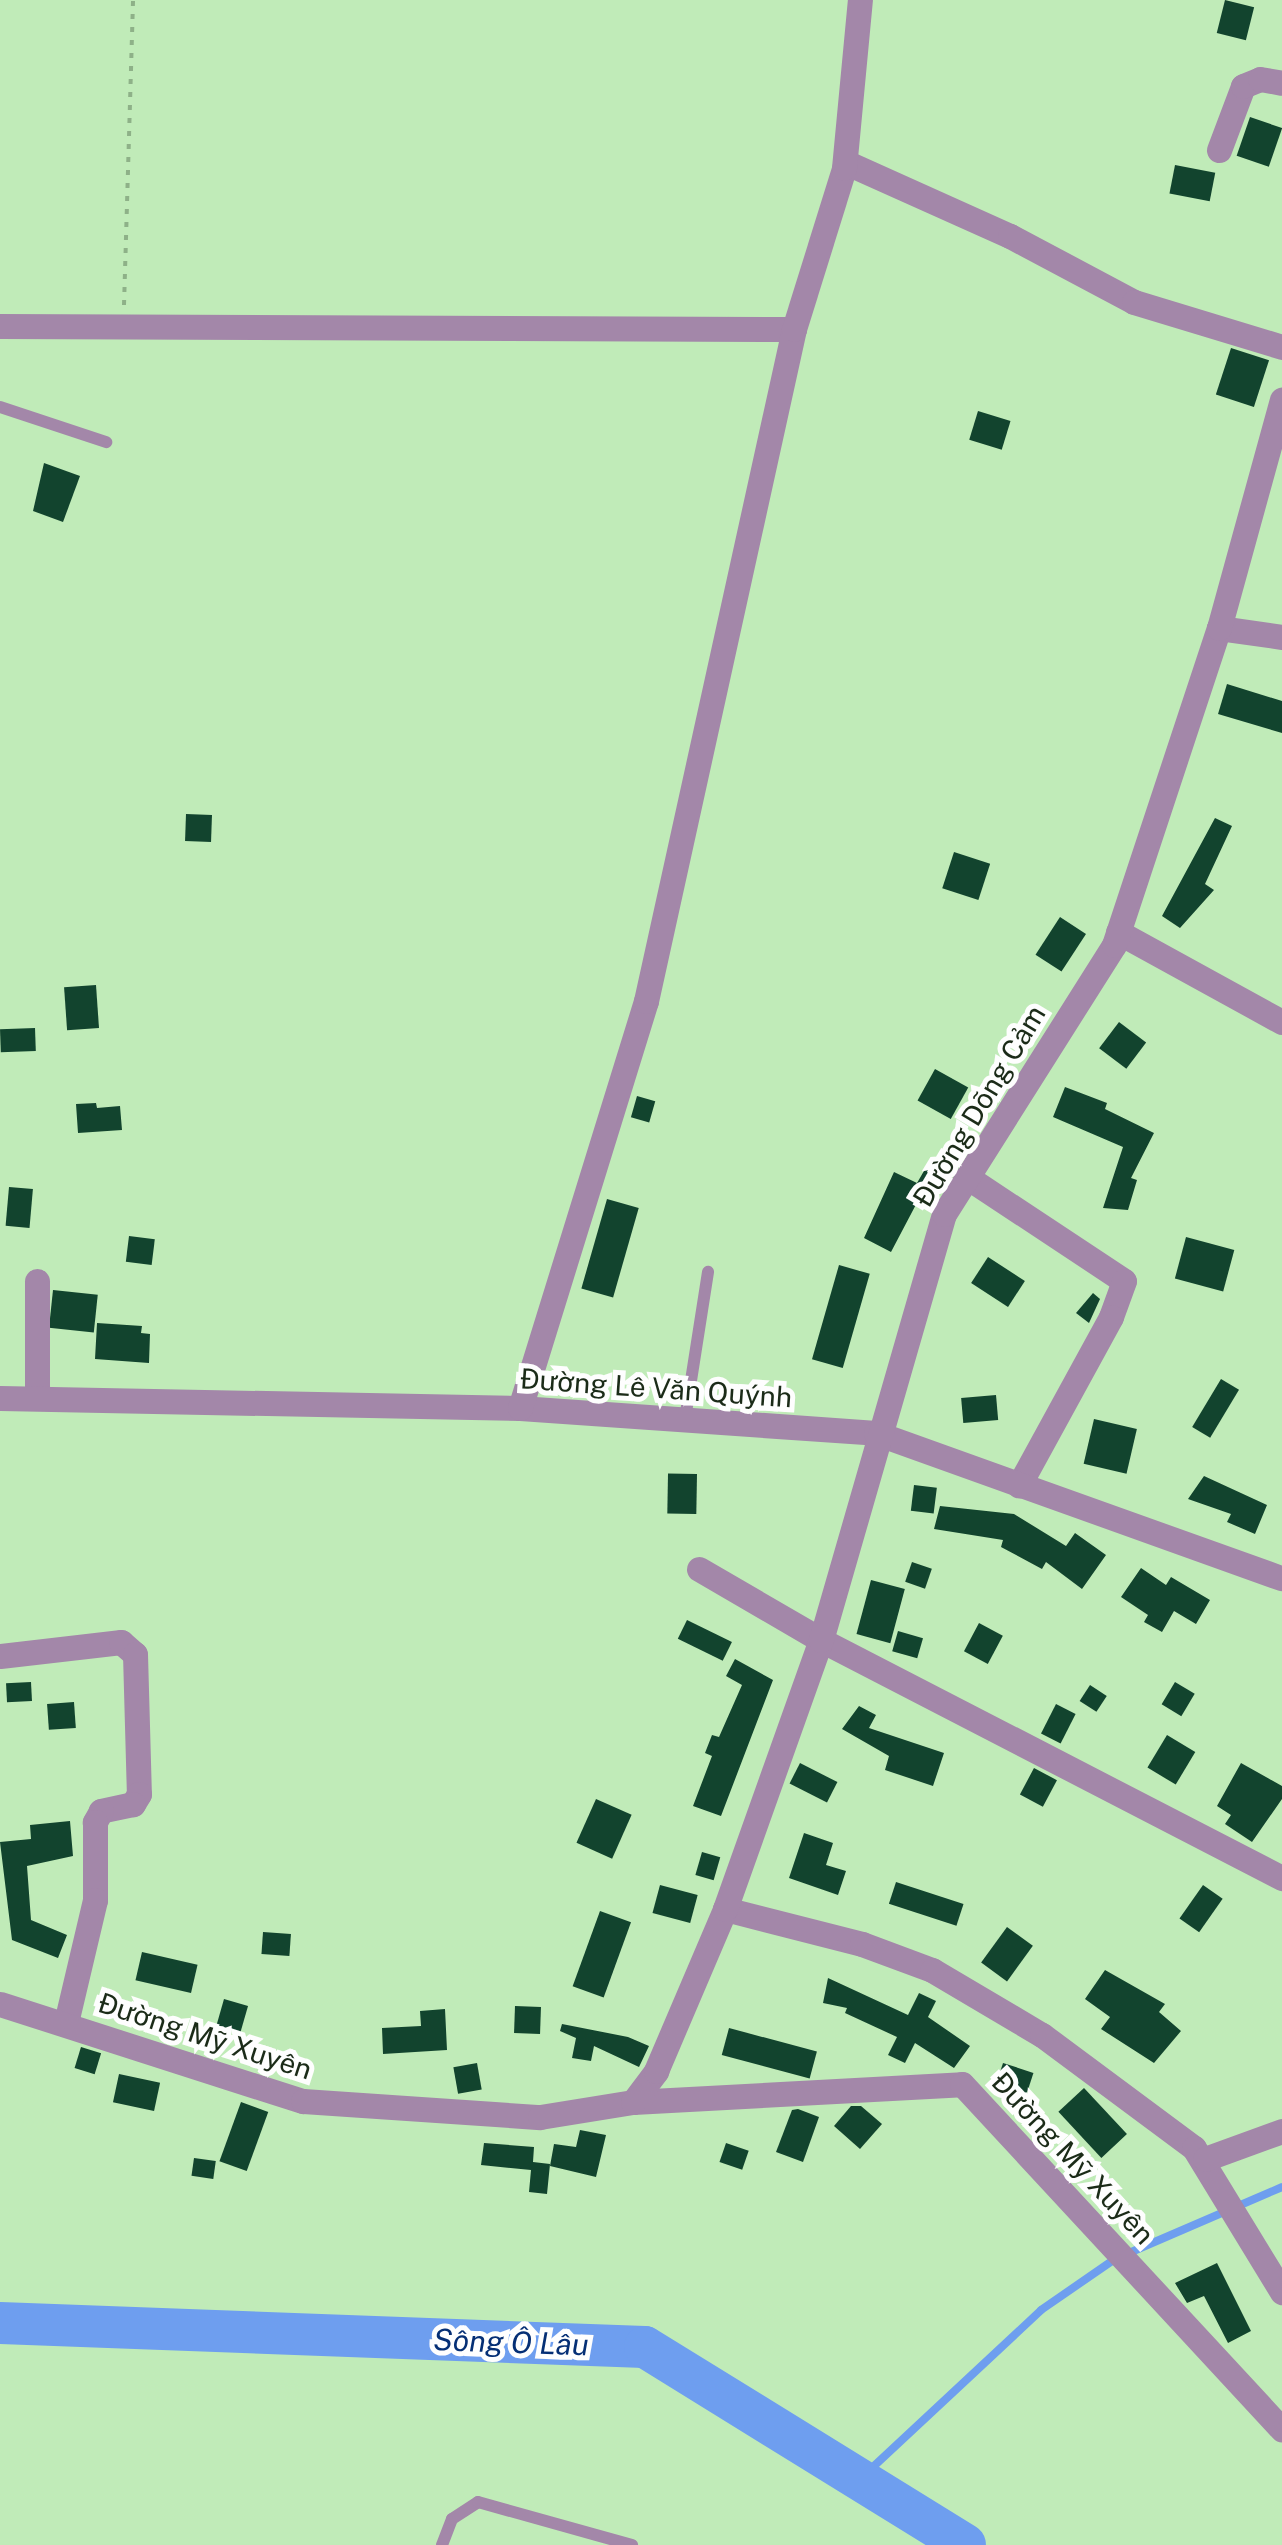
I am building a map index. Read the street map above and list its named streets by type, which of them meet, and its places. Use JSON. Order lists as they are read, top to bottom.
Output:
{
  "streets": {
    "street": ["Đường Dõng Cảm", "Đường Lê Văn Quýnh", "Đường Mỹ Xuyên"]
  },
  "crossings": [
    ["Đường Dõng Cảm", "Đường Lê Văn Quýnh"]
  ],
  "water": ["Sông Ô Lâu"]
}
